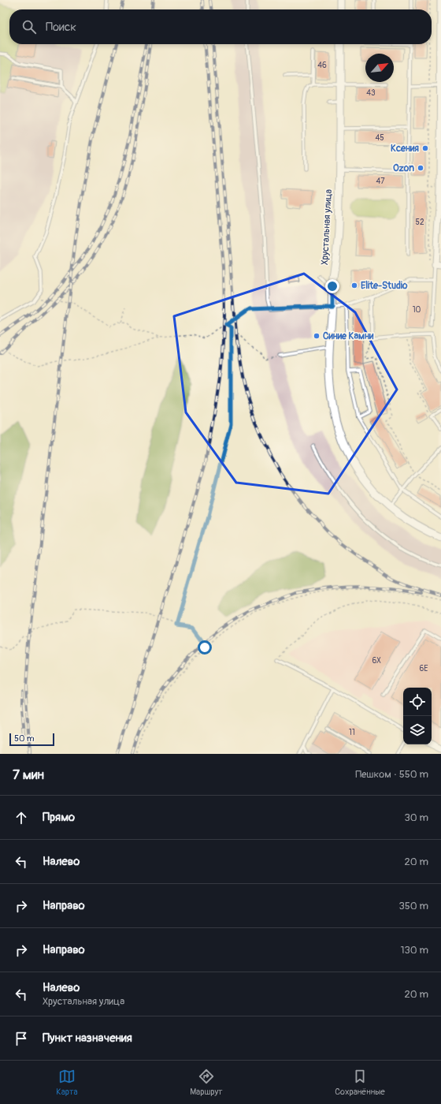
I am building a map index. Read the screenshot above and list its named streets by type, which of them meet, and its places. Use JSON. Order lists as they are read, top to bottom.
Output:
{
  "streets": {
    "street": ["Хрустальная улица"]
  },
  "places": [
    "Ксения",
    "Ozon",
    "Elite-Studio",
    "Синие Камни"
  ],
  "house_numbers": [
    "46",
    "43",
    "45",
    "47",
    "52",
    "10",
    "6Х",
    "6Е",
    "11"
  ],
  "scale_bar": "50 m",
  "north": "top right",
  "page": {
    "search": "Поиск",
    "scale": "50 m",
    "heading": ["7 мин", "Пешком · 550 m"],
    "list": [
      ["Прямо", "30 m"],
      ["Налево", "20 m"],
      ["Направо", "350 m"],
      ["Направо", "130 m"],
      ["Налево", "Хрустальная улица", "20 m"],
      "Пункт назначения"
    ],
    "nav": ["Карта", "Маршрут", "Сохранённые"]
  }
}
